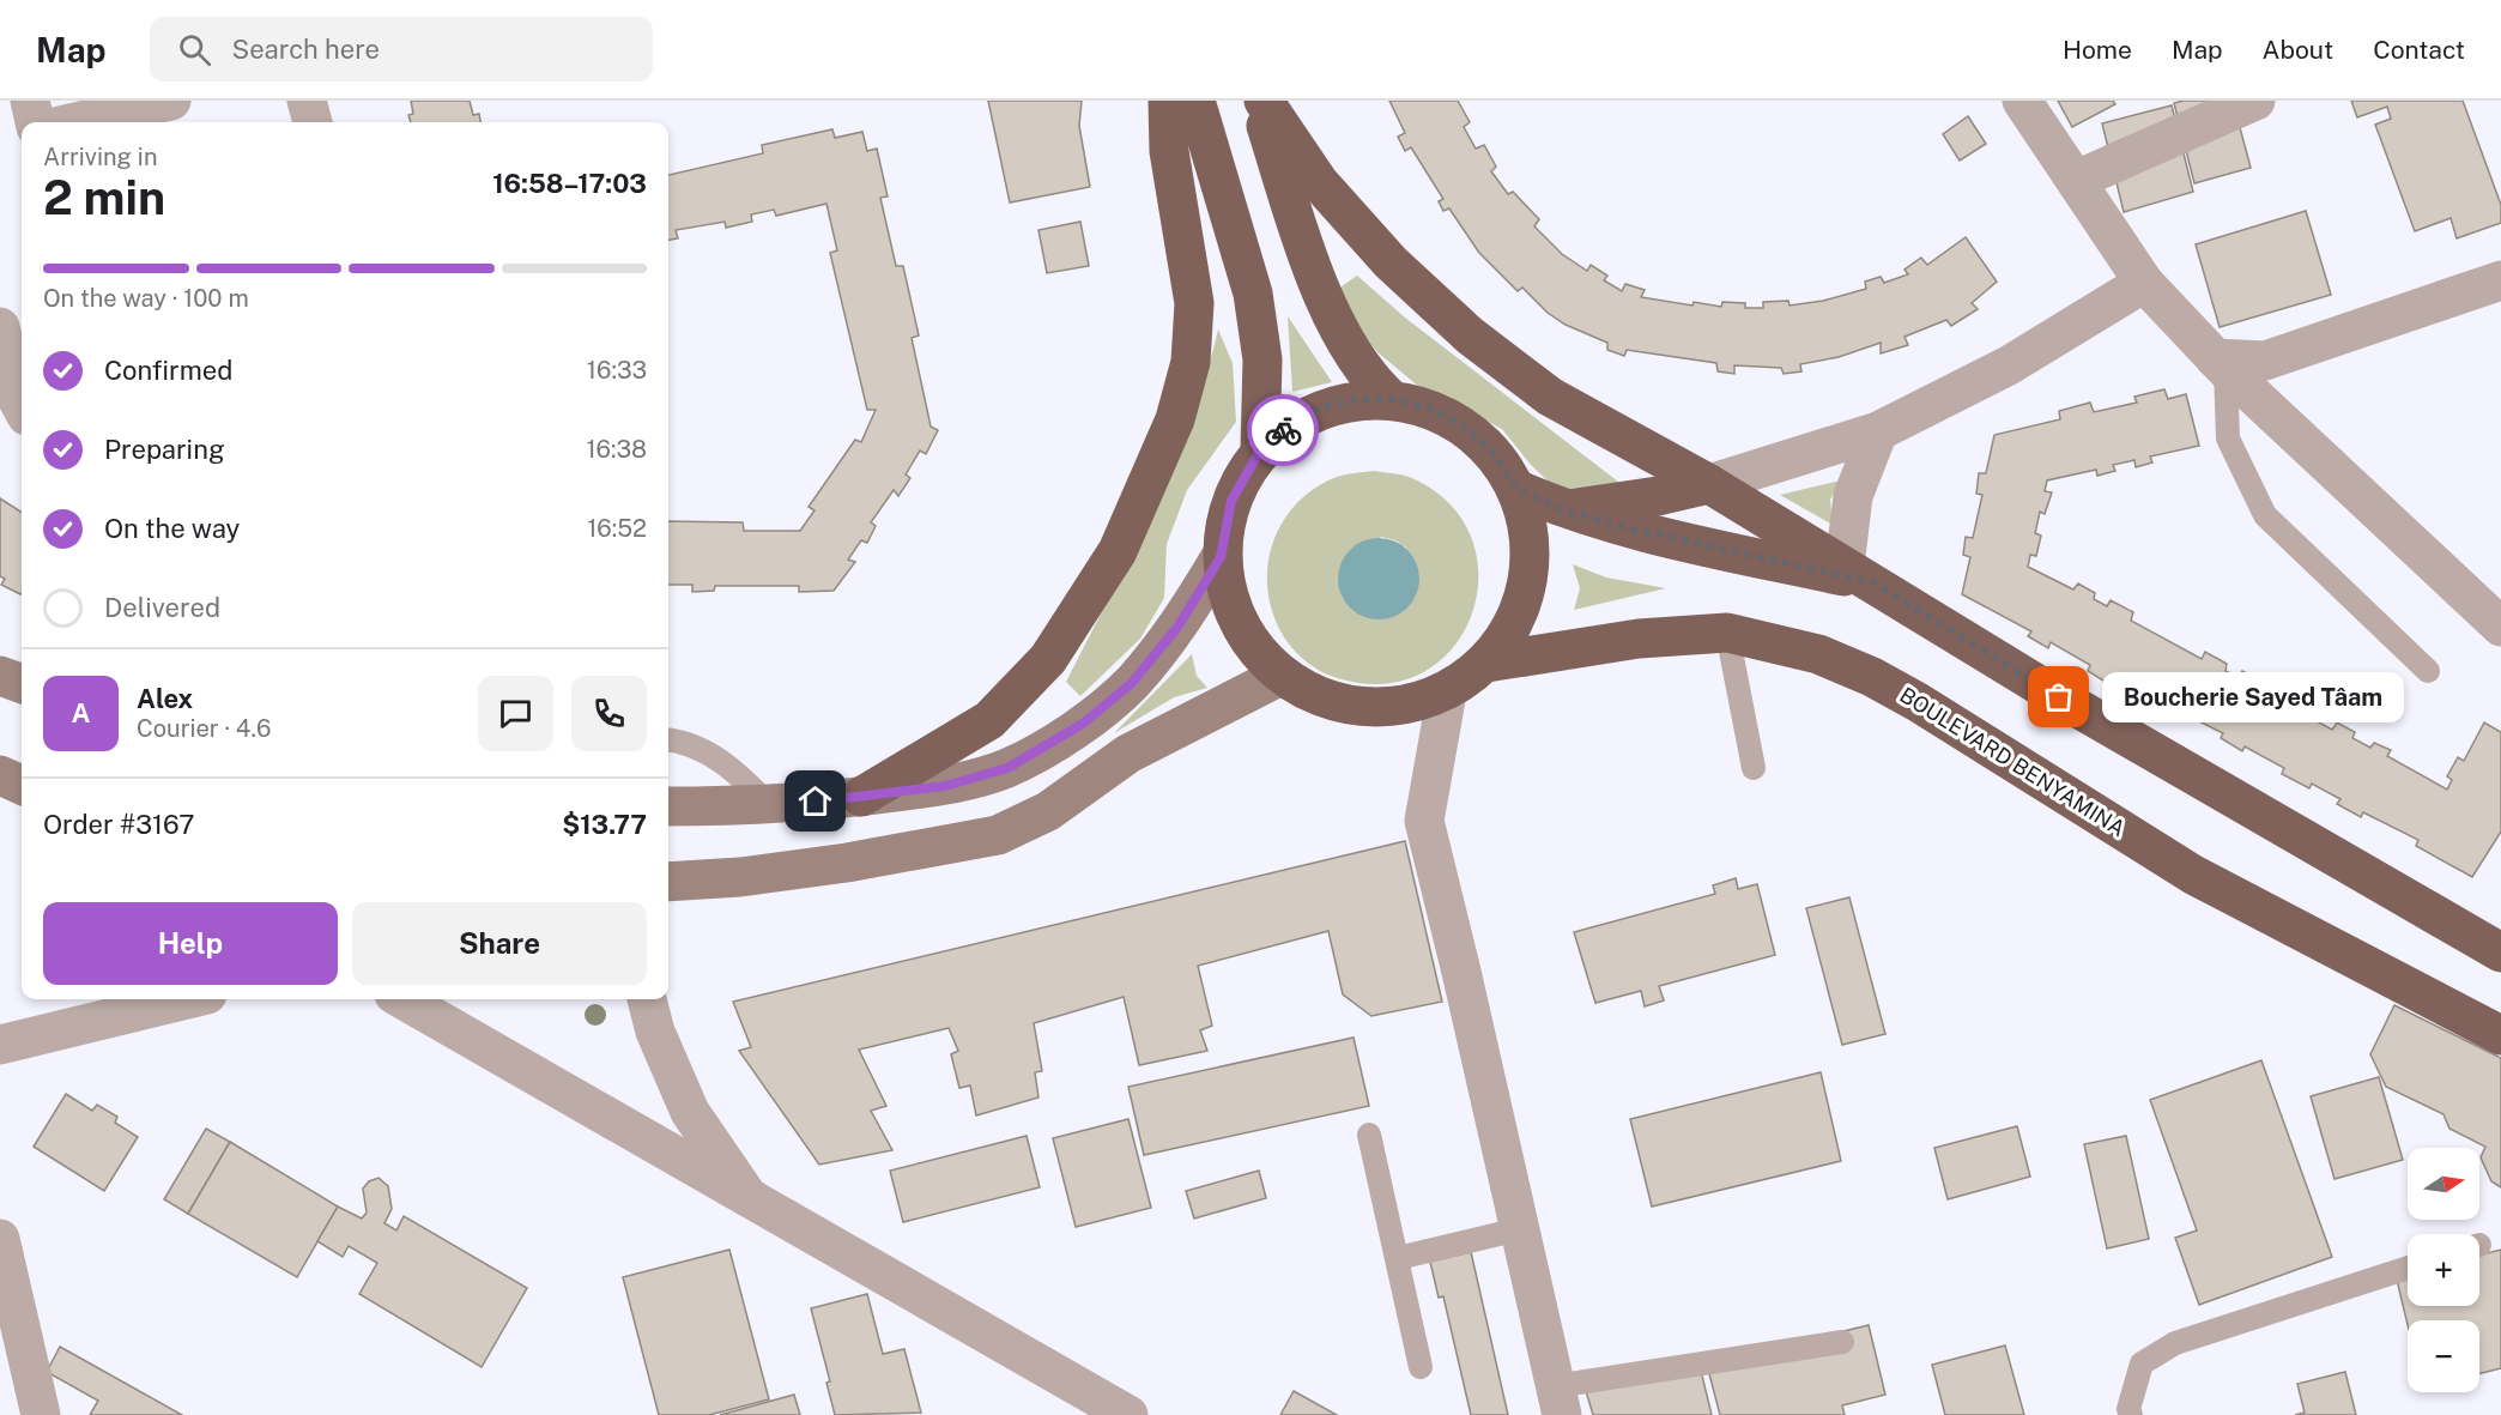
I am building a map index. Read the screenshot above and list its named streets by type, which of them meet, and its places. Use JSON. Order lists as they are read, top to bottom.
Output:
{
  "streets": {
    "highway": ["BOULEVARD BENYAMINA"]
  },
  "places": ["Boucherie Sayed Tâam"],
  "north": "right",
  "page": {
    "header": "Map",
    "search": "Search here",
    "nav": [
      "Home",
      "Map",
      "About",
      "Contact"
    ],
    "heading": ["2 min", "Arriving in", "16:58–17:03"],
    "panel": [
      "Alex",
      "Courier · 4.6",
      "Order #3167",
      "$13.77"
    ],
    "bar": "On the way · 100 m",
    "list": [
      ["Confirmed", "16:33"],
      ["Preparing", "16:38"],
      ["On the way", "16:52"],
      "Delivered"
    ],
    "bubble": "Boucherie Sayed Tâam",
    "round": "A",
    "buttons": ["Help", "Share"],
    "map_buttons": ["+", "−"]
  }
}
